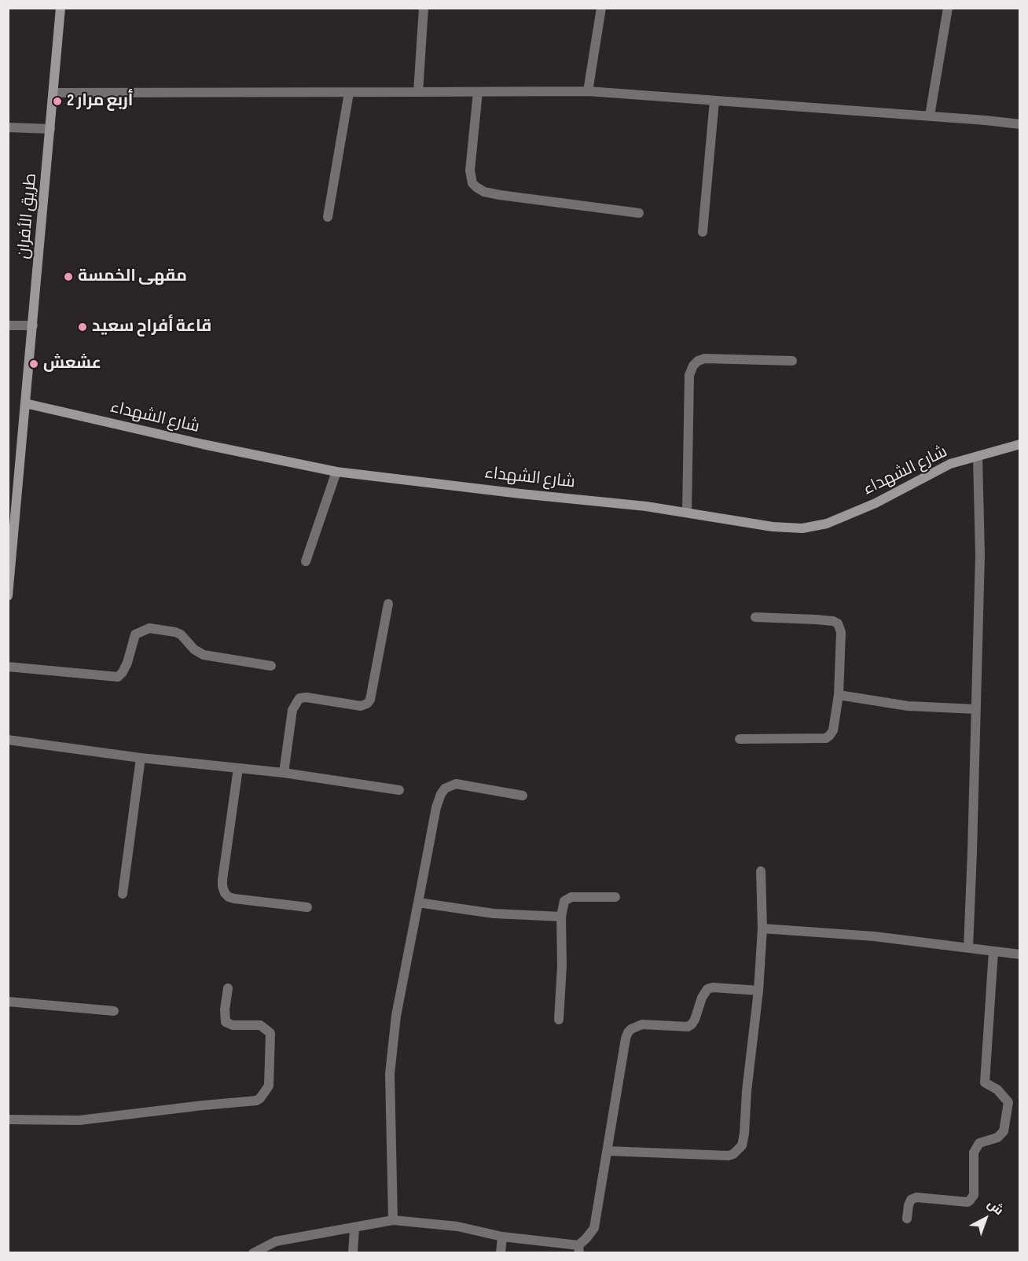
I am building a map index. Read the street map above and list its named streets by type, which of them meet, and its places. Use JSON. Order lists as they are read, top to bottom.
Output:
{
  "streets": {
    "street": ["طريق الأفران", "شارع الشهداء"]
  },
  "crossings": [
    ["طريق الأفران", "شارع الشهداء"]
  ],
  "places": [
    "أربع مرار 2",
    "مقهى الخمسة",
    "قاعة أفراح سعيد",
    "عشعش"
  ],
  "north": "top right"
}
